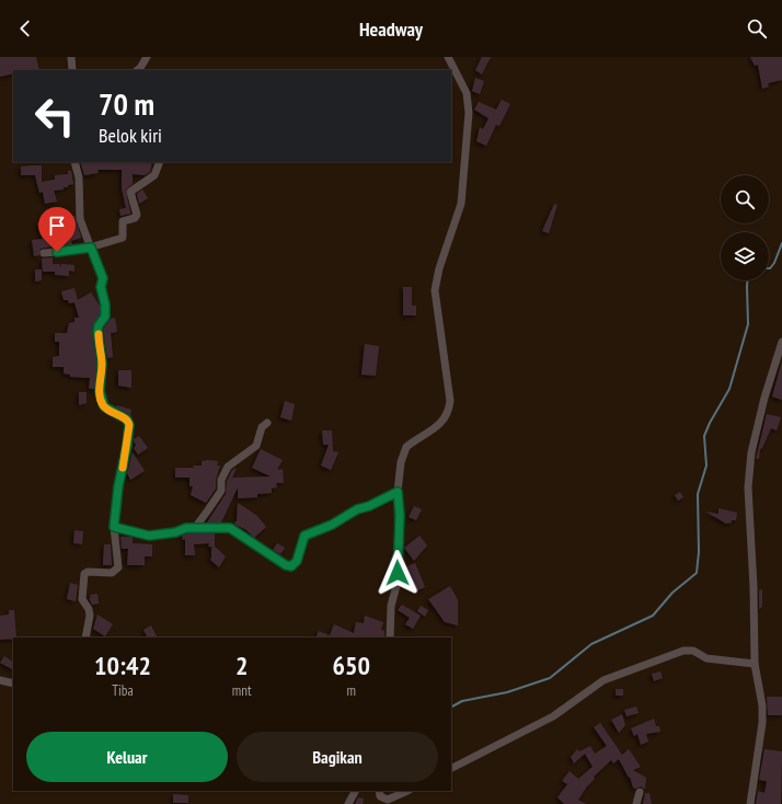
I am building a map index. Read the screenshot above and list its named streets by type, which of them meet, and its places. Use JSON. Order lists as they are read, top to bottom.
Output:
{
  "page": {
    "header": "Headway",
    "turn": ["70 m", "Belok kiri"],
    "eta": [
      "10:42",
      "Tiba",
      "2",
      "mnt",
      "650",
      "m"
    ],
    "buttons": ["Keluar", "Bagikan"]
  }
}
